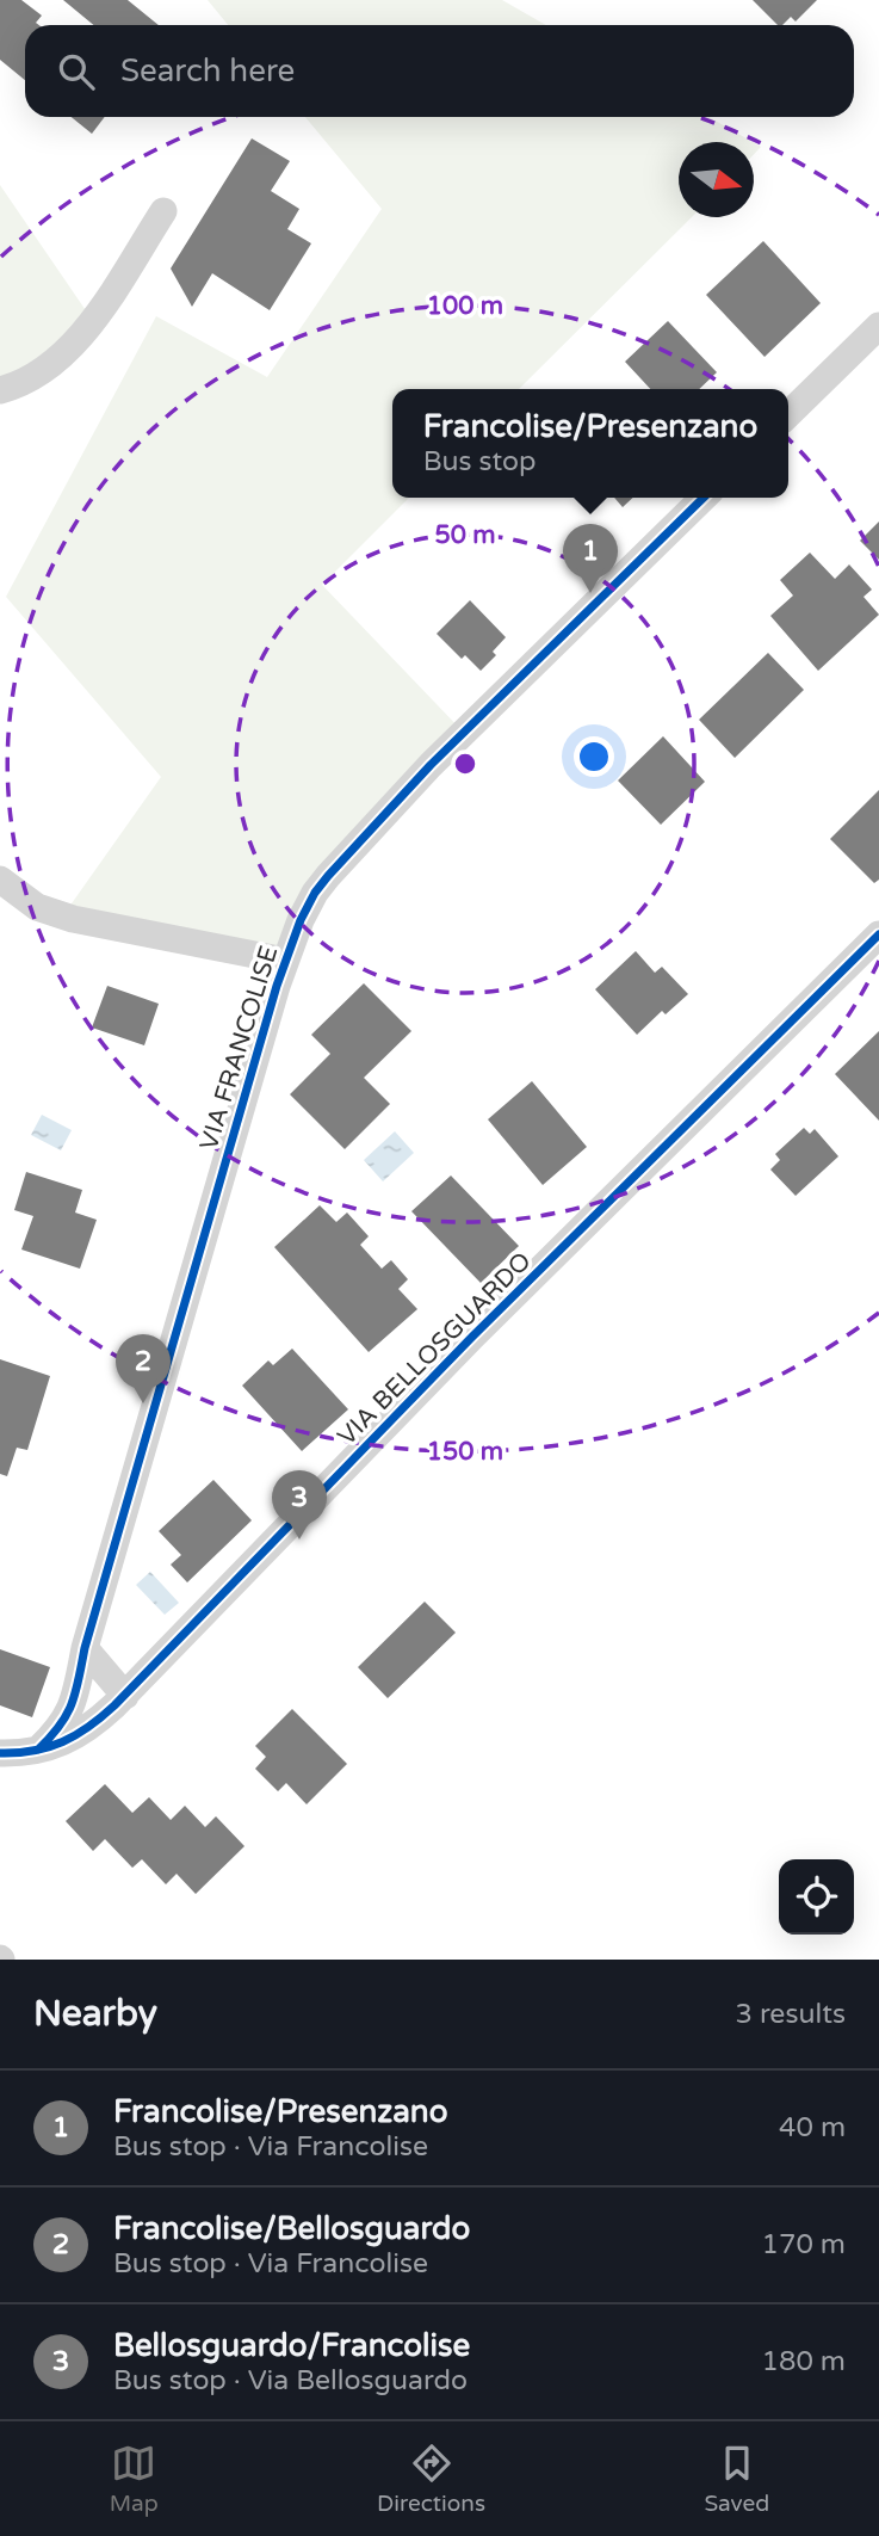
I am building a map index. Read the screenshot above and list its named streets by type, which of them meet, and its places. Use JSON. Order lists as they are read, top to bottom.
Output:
{
  "streets": {
    "street": ["VIA FRANCOLISE", "VIA BELLOSGUARDO"]
  },
  "crossings": [
    ["VIA FRANCOLISE", "VIA BELLOSGUARDO"]
  ],
  "north": "right",
  "page": {
    "search": "Search here",
    "popup": ["Francolise/Presenzano", "Bus stop"],
    "pins": ["1", "2", "3"],
    "heading": ["Nearby", "3 results"],
    "list": [
      {
        "mark": "1",
        "name": "Francolise/Presenzano",
        "note": "Bus stop · Via Francolise",
        "value": "40 m"
      },
      {
        "mark": "2",
        "name": "Francolise/Bellosguardo",
        "note": "Bus stop · Via Francolise",
        "value": "170 m"
      },
      {
        "mark": "3",
        "name": "Bellosguardo/Francolise",
        "note": "Bus stop · Via Bellosguardo",
        "value": "180 m"
      }
    ],
    "nav": ["Map", "Directions", "Saved"]
  },
  "rings": ["100 m", "50 m", "150 m"]
}
